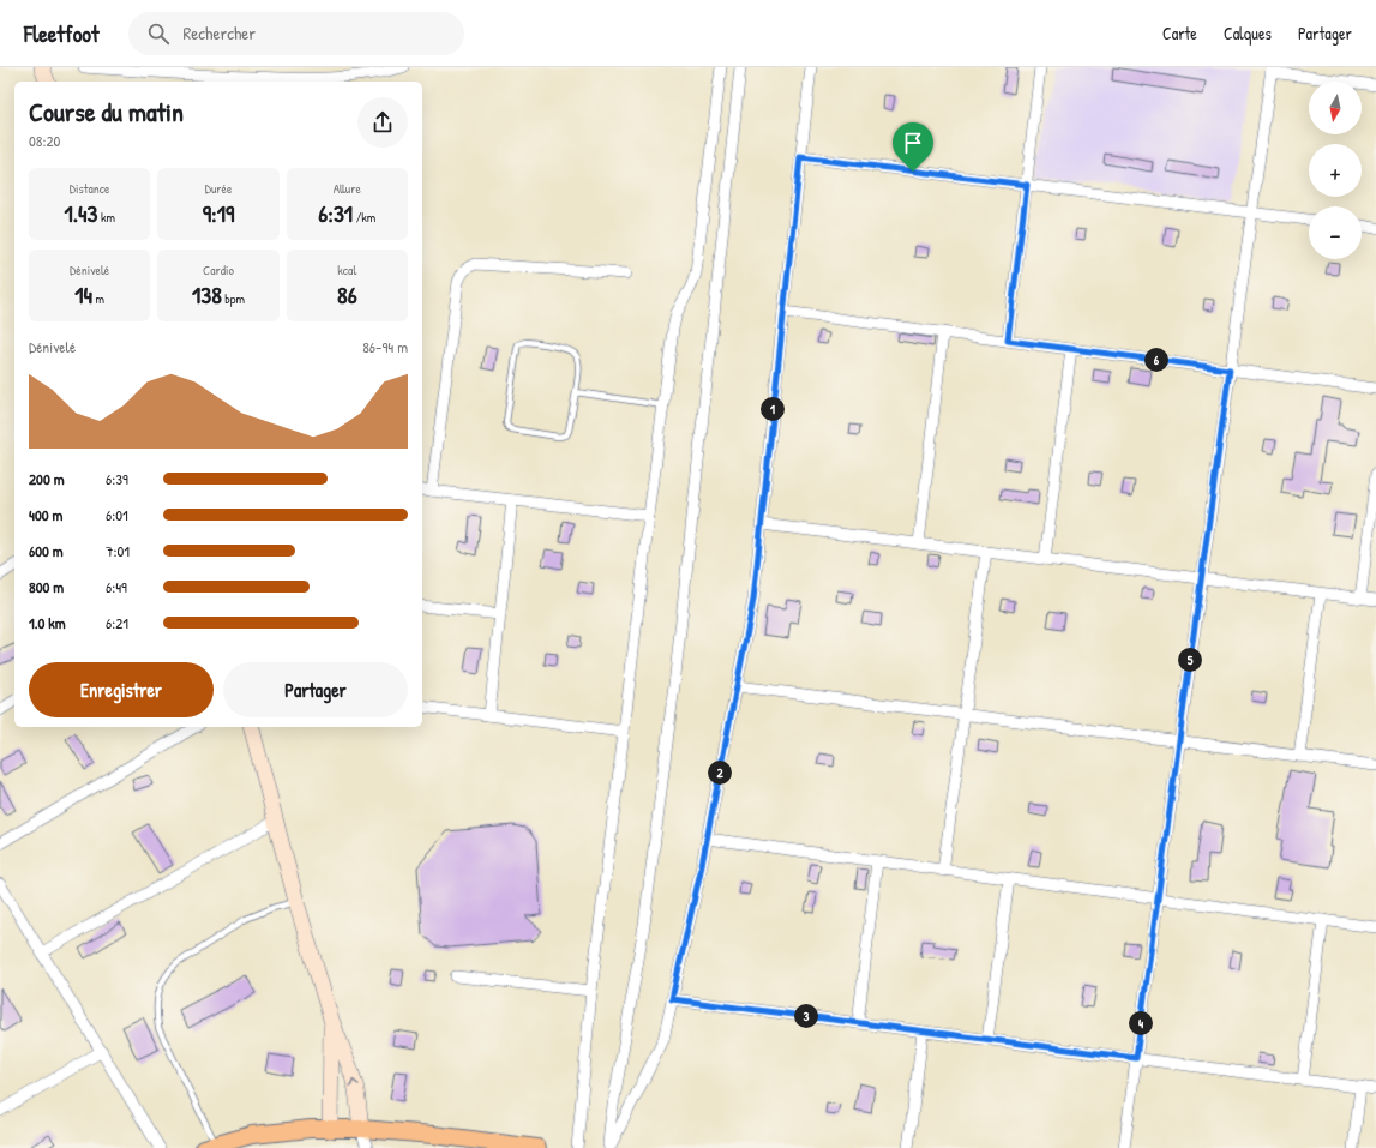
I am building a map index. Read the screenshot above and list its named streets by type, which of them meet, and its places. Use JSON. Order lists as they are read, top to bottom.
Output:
{
  "north": "bottom",
  "page": {
    "header": "Fleetfoot",
    "search": "Rechercher",
    "nav": ["Carte", "Calques", "Partager"],
    "map_buttons": ["+", "−"],
    "heading": ["Course du matin", "08:20"],
    "stats": [
      ["Distance", "1.43 km"],
      ["Durée", "9:19"],
      ["Allure", "6:31 /km"],
      ["Dénivelé", "14 m"],
      ["Cardio", "138 bpm"],
      ["kcal", "86"]
    ],
    "chart": ["Dénivelé", "86–94 m"],
    "pins": [
      "6",
      "1",
      "5",
      "2",
      "3",
      "4"
    ],
    "list": [
      {
        "name": "200 m",
        "note": "6:39"
      },
      {
        "name": "400 m",
        "note": "6:01"
      },
      {
        "name": "600 m",
        "note": "7:01"
      },
      {
        "name": "800 m",
        "note": "6:49"
      },
      {
        "name": "1.0 km",
        "note": "6:21"
      }
    ],
    "buttons": ["Enregistrer", "Partager"]
  }
}
